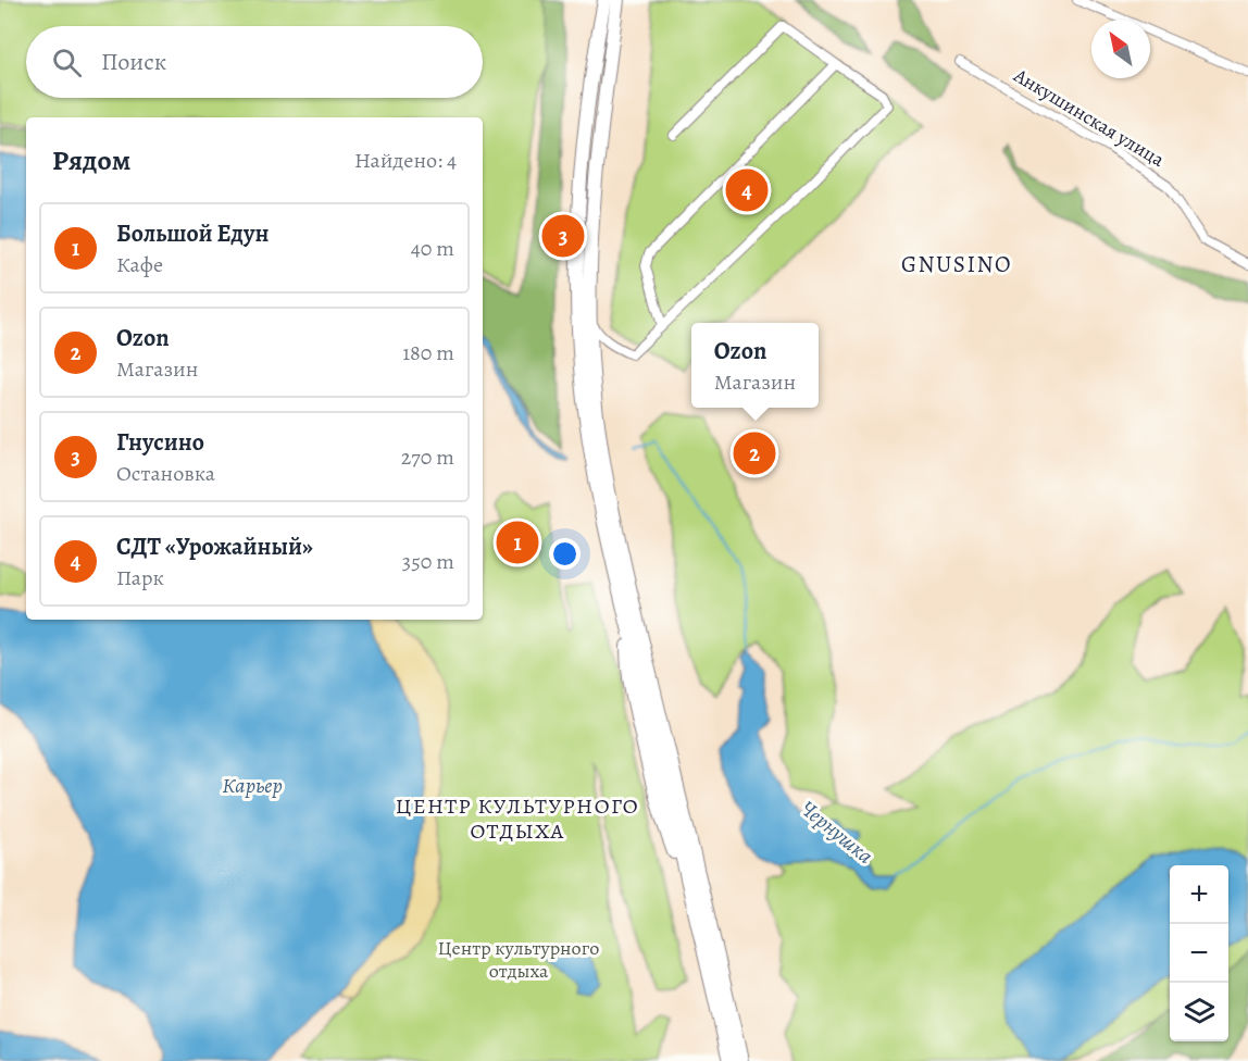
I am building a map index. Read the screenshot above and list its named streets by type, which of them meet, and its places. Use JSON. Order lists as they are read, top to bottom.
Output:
{
  "streets": {
    "street": ["Анкушинская улица"]
  },
  "districts": ["GNUSINO", "ЦЕНТР КУЛЬТУРНОГО ОТДЫХА"],
  "water": ["Карьер", "Чернушка"],
  "parks": ["Центр культурного отдыха"],
  "north": "top left",
  "page": {
    "search": "Поиск",
    "heading": ["Рядом", "Найдено: 4"],
    "pins": [
      "4",
      "3",
      "2",
      "1"
    ],
    "list": [
      {
        "mark": "1",
        "name": "Большой Едун",
        "note": "Кафе",
        "value": "40 m"
      },
      {
        "mark": "2",
        "name": "Ozon",
        "note": "Магазин",
        "value": "180 m"
      },
      {
        "mark": "3",
        "name": "Гнусино",
        "note": "Остановка",
        "value": "270 m"
      },
      {
        "mark": "4",
        "name": "СДТ «Урожайный»",
        "note": "Парк",
        "value": "350 m"
      }
    ],
    "popup": ["Ozon", "Магазин"],
    "map_buttons": ["+", "−"]
  }
}
